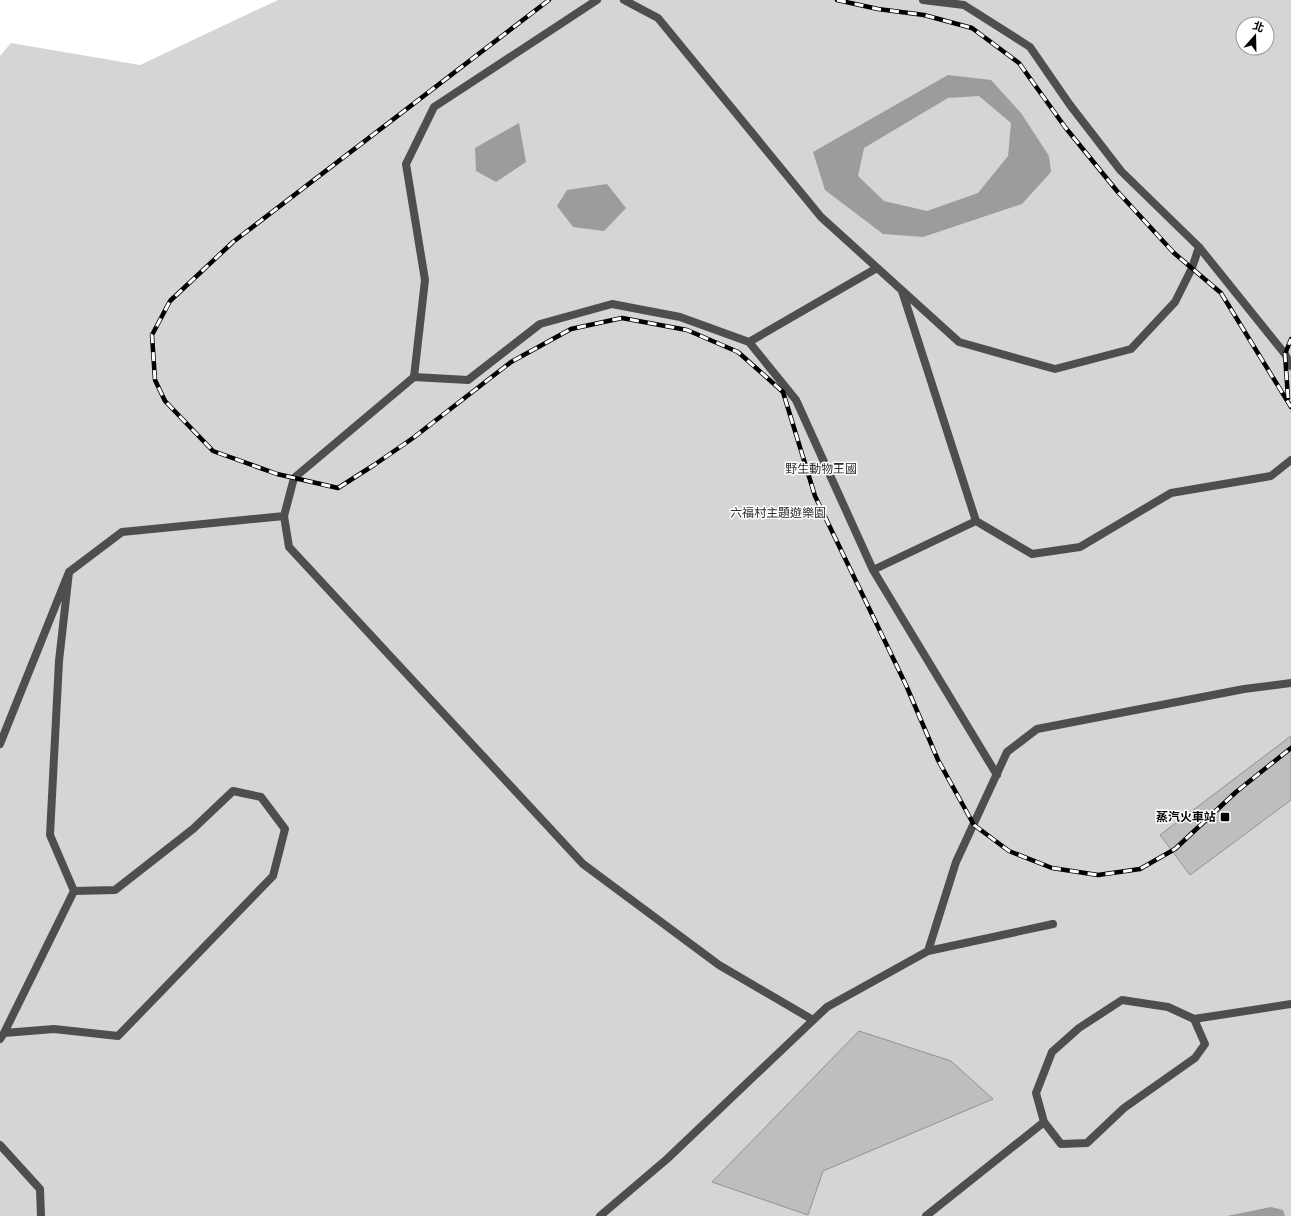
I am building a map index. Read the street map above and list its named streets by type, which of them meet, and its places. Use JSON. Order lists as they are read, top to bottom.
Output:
{
  "parks": ["野生動物王國", "六福村主題遊樂園"],
  "places": {
    "transit": ["蒸汽火車站"]
  },
  "north": "top"
}
